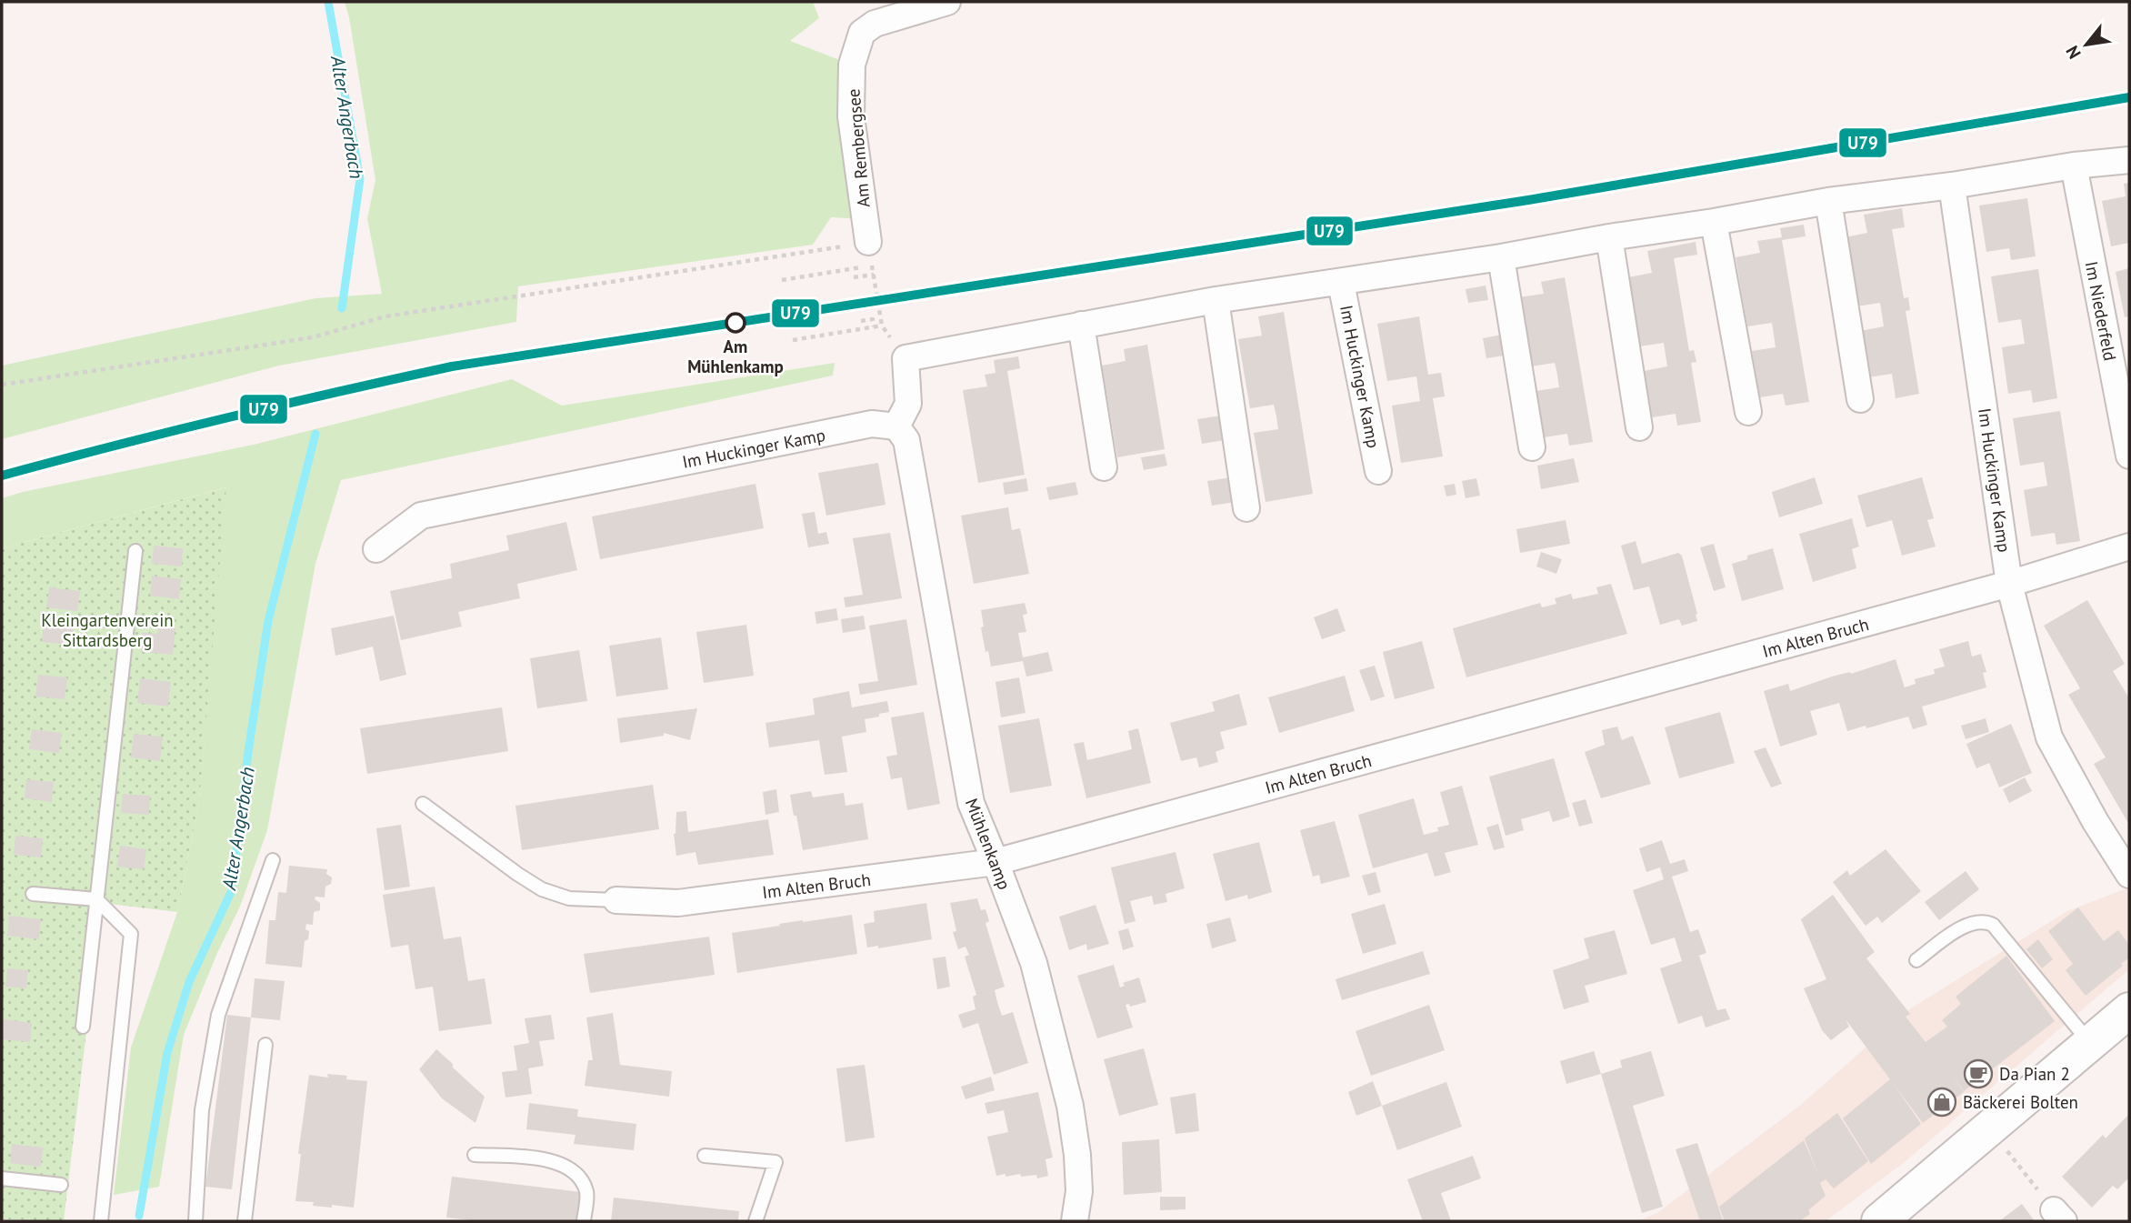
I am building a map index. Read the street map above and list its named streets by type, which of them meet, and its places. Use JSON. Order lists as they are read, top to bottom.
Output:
{
  "streets": {
    "street": [
      "Am Rembergsee",
      "Im Niederfeld",
      "Im Huckinger Kamp",
      "Im Alten Bruch",
      "Mühlenkamp"
    ]
  },
  "crossings": [
    ["Im Huckinger Kamp", "Im Alten Bruch"],
    ["Im Huckinger Kamp", "Mühlenkamp"],
    ["Im Alten Bruch", "Mühlenkamp"]
  ],
  "water": ["Alter Angerbach"],
  "parks": ["Kleingartenverein Sittardsberg"],
  "places": {
    "other": ["Am Mühlenkamp"],
    "cafe": ["Da Pian 2"],
    "shop": ["Bäckerei Bolten"]
  },
  "lines": ["transit line U79"],
  "north": "bottom left"
}
